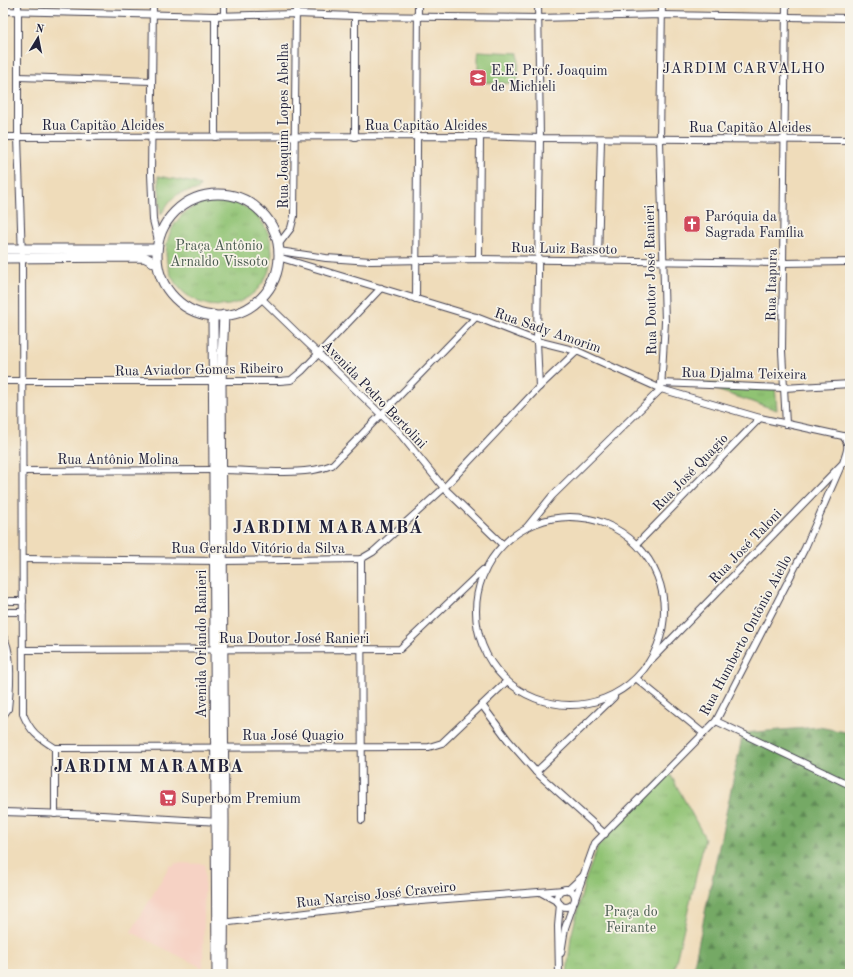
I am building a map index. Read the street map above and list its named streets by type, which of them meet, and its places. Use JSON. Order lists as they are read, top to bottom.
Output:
{
  "streets": {
    "main road": ["Avenida Orlando Ranieri"],
    "street": [
      "Rua Capitão Alcides",
      "Rua Joaquim Lopes Abelha",
      "Rua Luiz Bassoto",
      "Rua Doutor José Ranieri",
      "Rua Itapura",
      "Rua Sady Amorim",
      "Rua Aviador Gomes Ribeiro",
      "Rua Djalma Teixeira",
      "Avenida Pedro Bertolini",
      "Rua Antônio Molina",
      "Rua José Quagio",
      "Rua José Taloni",
      "Rua Geraldo Vitório da Silva",
      "Rua Humberto Ontõnio Aiello",
      "Rua Narciso José Craveiro"
    ]
  },
  "crossings": [
    ["Rua Capitão Alcides", "Rua Joaquim Lopes Abelha"],
    ["Rua Capitão Alcides", "Rua Doutor José Ranieri"],
    ["Rua Capitão Alcides", "Rua Itapura"],
    ["Rua Joaquim Lopes Abelha", "Rua Luiz Bassoto"],
    ["Rua Joaquim Lopes Abelha", "Rua Sady Amorim"],
    ["Rua Joaquim Lopes Abelha", "Avenida Pedro Bertolini"],
    ["Rua Joaquim Lopes Abelha", "Avenida Orlando Ranieri"],
    ["Rua Luiz Bassoto", "Rua Doutor José Ranieri"],
    ["Rua Luiz Bassoto", "Rua Itapura"],
    ["Rua Luiz Bassoto", "Rua Sady Amorim"],
    ["Rua Luiz Bassoto", "Avenida Pedro Bertolini"],
    ["Rua Luiz Bassoto", "Avenida Orlando Ranieri"],
    ["Rua Doutor José Ranieri", "Rua Sady Amorim"],
    ["Rua Doutor José Ranieri", "Rua Djalma Teixeira"],
    ["Rua Doutor José Ranieri", "Avenida Orlando Ranieri"],
    ["Rua Itapura", "Rua Sady Amorim"],
    ["Rua Itapura", "Rua Djalma Teixeira"],
    ["Rua Sady Amorim", "Rua Aviador Gomes Ribeiro"],
    ["Rua Sady Amorim", "Rua Djalma Teixeira"],
    ["Rua Sady Amorim", "Avenida Pedro Bertolini"],
    ["Rua Sady Amorim", "Rua Antônio Molina"],
    ["Rua Sady Amorim", "Rua José Quagio"],
    ["Rua Sady Amorim", "Rua José Taloni"],
    ["Rua Sady Amorim", "Rua Geraldo Vitório da Silva"],
    ["Rua Sady Amorim", "Avenida Orlando Ranieri"],
    ["Rua Aviador Gomes Ribeiro", "Avenida Pedro Bertolini"],
    ["Rua Aviador Gomes Ribeiro", "Avenida Orlando Ranieri"],
    ["Avenida Pedro Bertolini", "Rua Antônio Molina"],
    ["Avenida Pedro Bertolini", "Rua Geraldo Vitório da Silva"],
    ["Avenida Pedro Bertolini", "Avenida Orlando Ranieri"],
    ["Rua Antônio Molina", "Avenida Orlando Ranieri"],
    ["Rua José Quagio", "Avenida Orlando Ranieri"],
    ["Rua José Taloni", "Rua Humberto Ontõnio Aiello"],
    ["Rua Geraldo Vitório da Silva", "Avenida Orlando Ranieri"],
    ["Avenida Orlando Ranieri", "Rua Narciso José Craveiro"]
  ],
  "districts": ["JARDIM CARVALHO", "JARDIM MARAMBÁ", "JARDIM MARAMBA"],
  "parks": ["Praça Antônio Arnaldo Vissoto", "Praça do Feirante"],
  "places": {
    "school or university": ["E.E. Prof. Joaquim de Michieli"],
    "church": ["Paróquia da Sagrada Família"],
    "supermarket": ["Superbom Premium"]
  },
  "north": "top"
}
